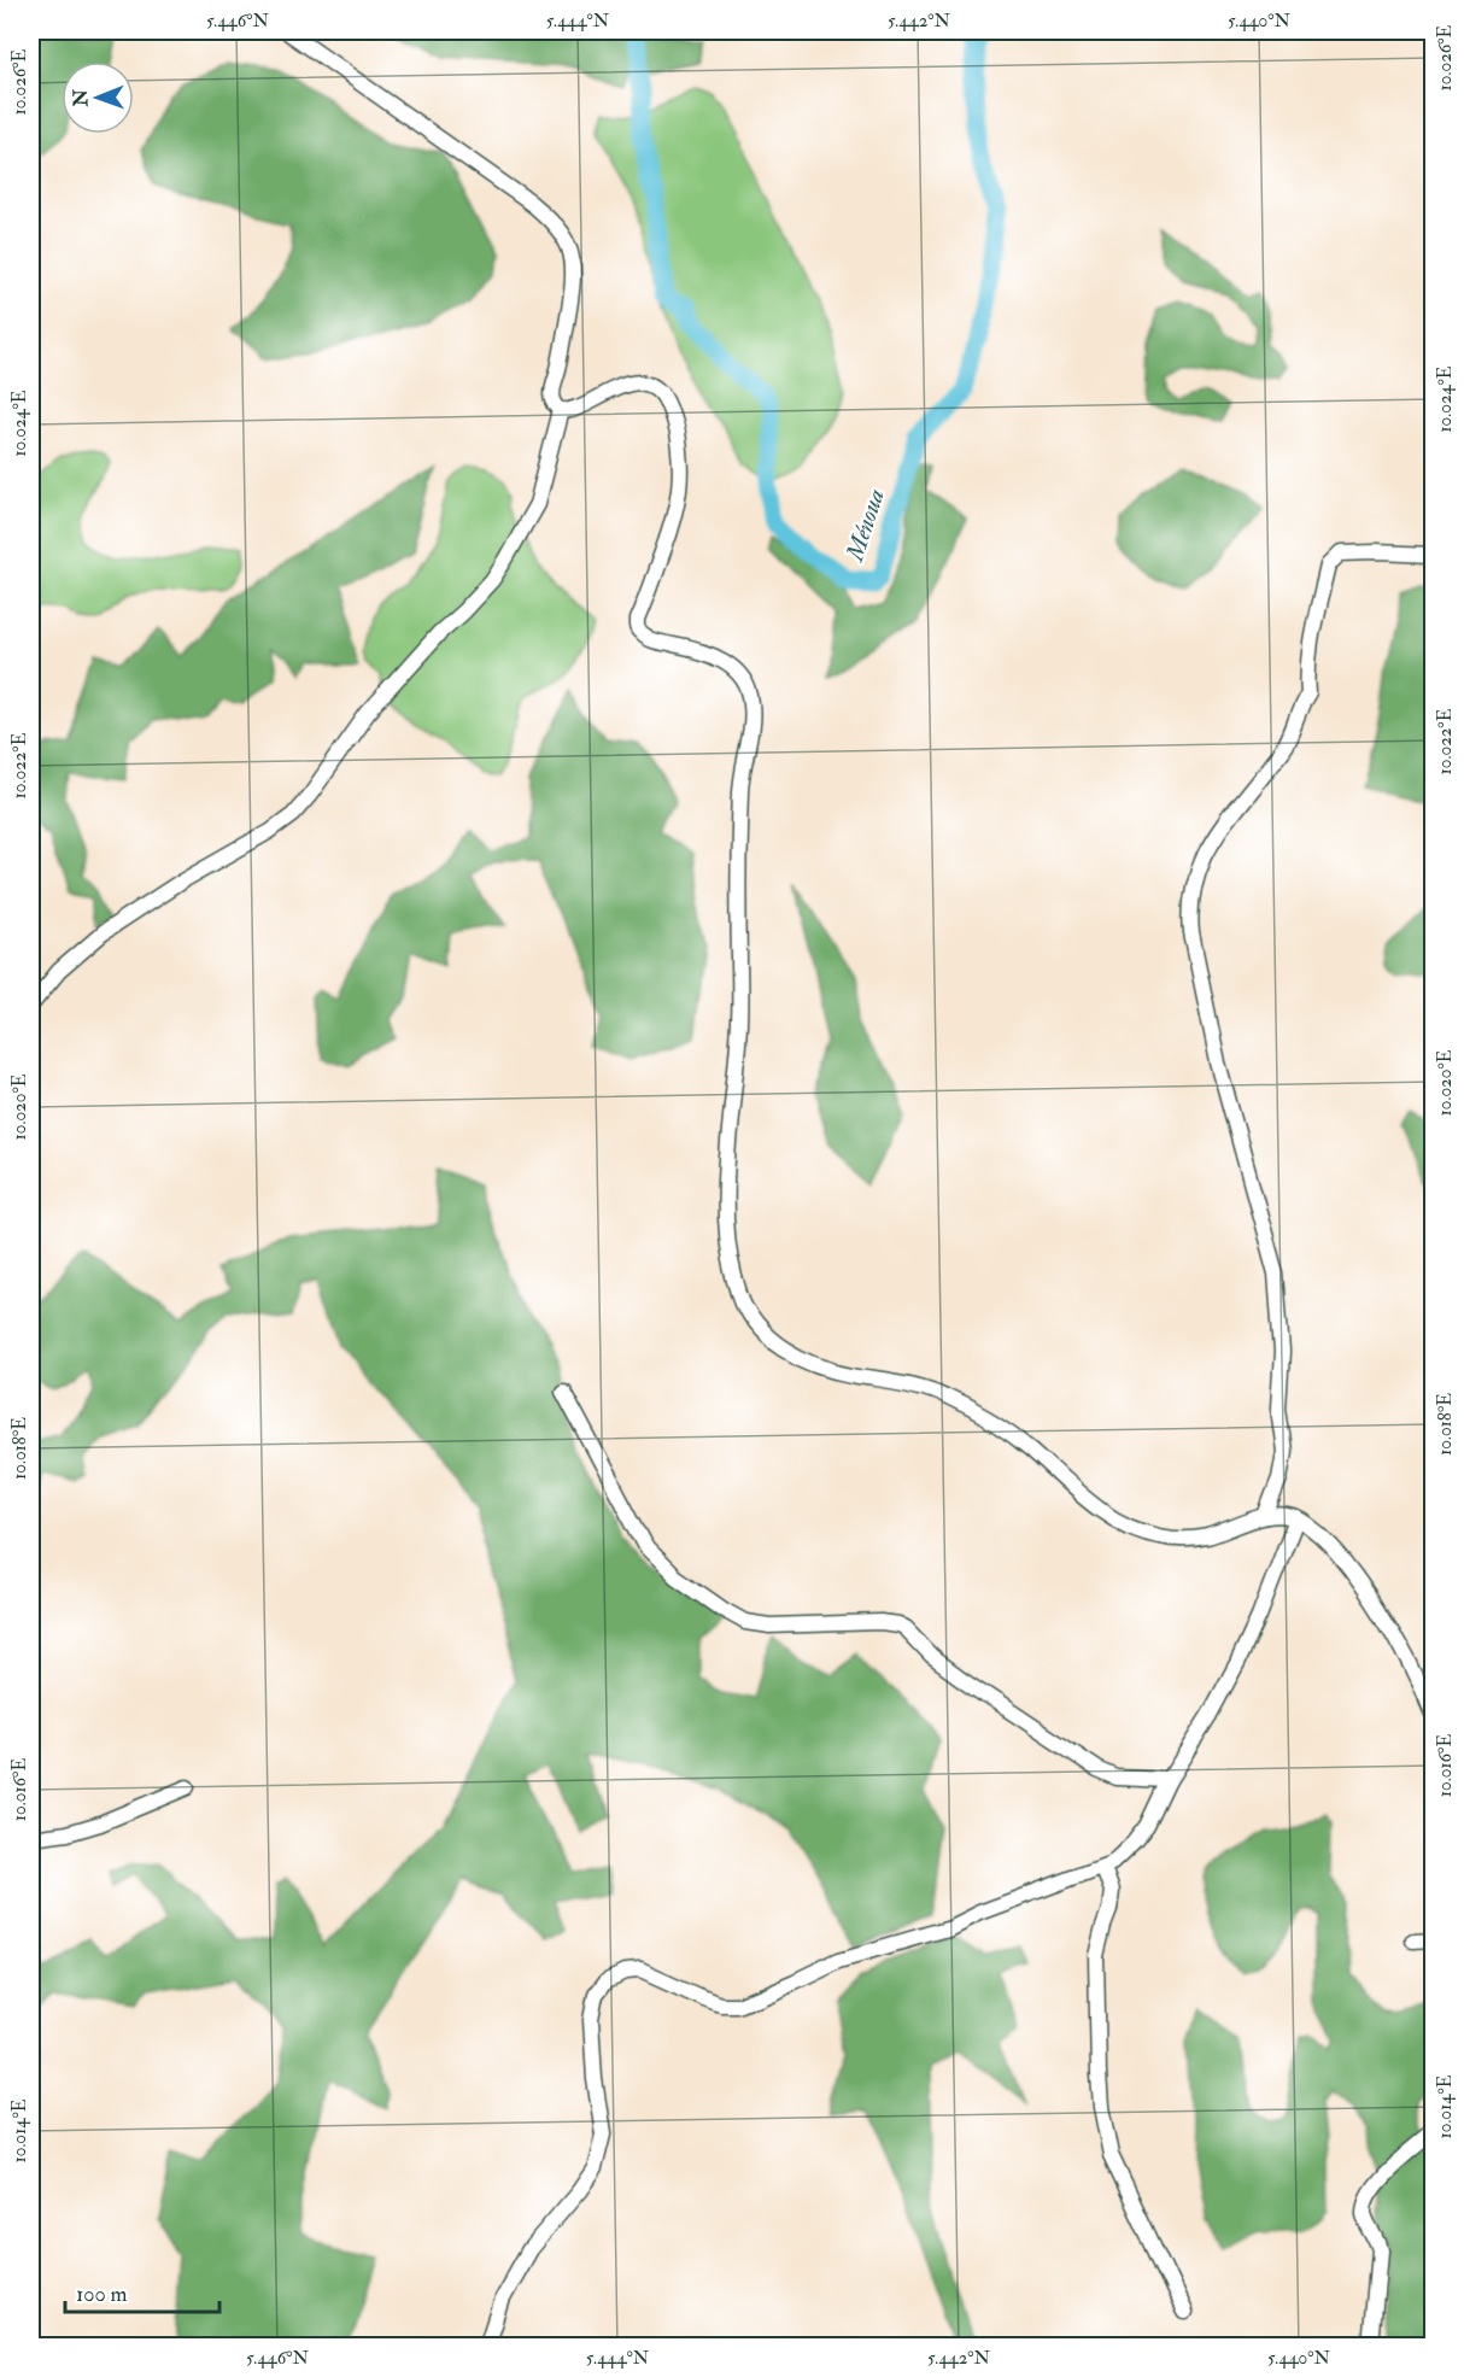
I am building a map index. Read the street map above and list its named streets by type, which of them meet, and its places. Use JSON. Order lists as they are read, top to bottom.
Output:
{
  "water": ["Ménoua"],
  "scale_bar": "100 m",
  "north": "left",
  "coordinates": [
    "5.446°N",
    "5.444°N",
    "5.442°N",
    "5.440°N",
    "10.026°E",
    "10.024°E",
    "10.022°E",
    "10.020°E",
    "10.018°E",
    "10.016°E",
    "10.014°E"
  ]
}
